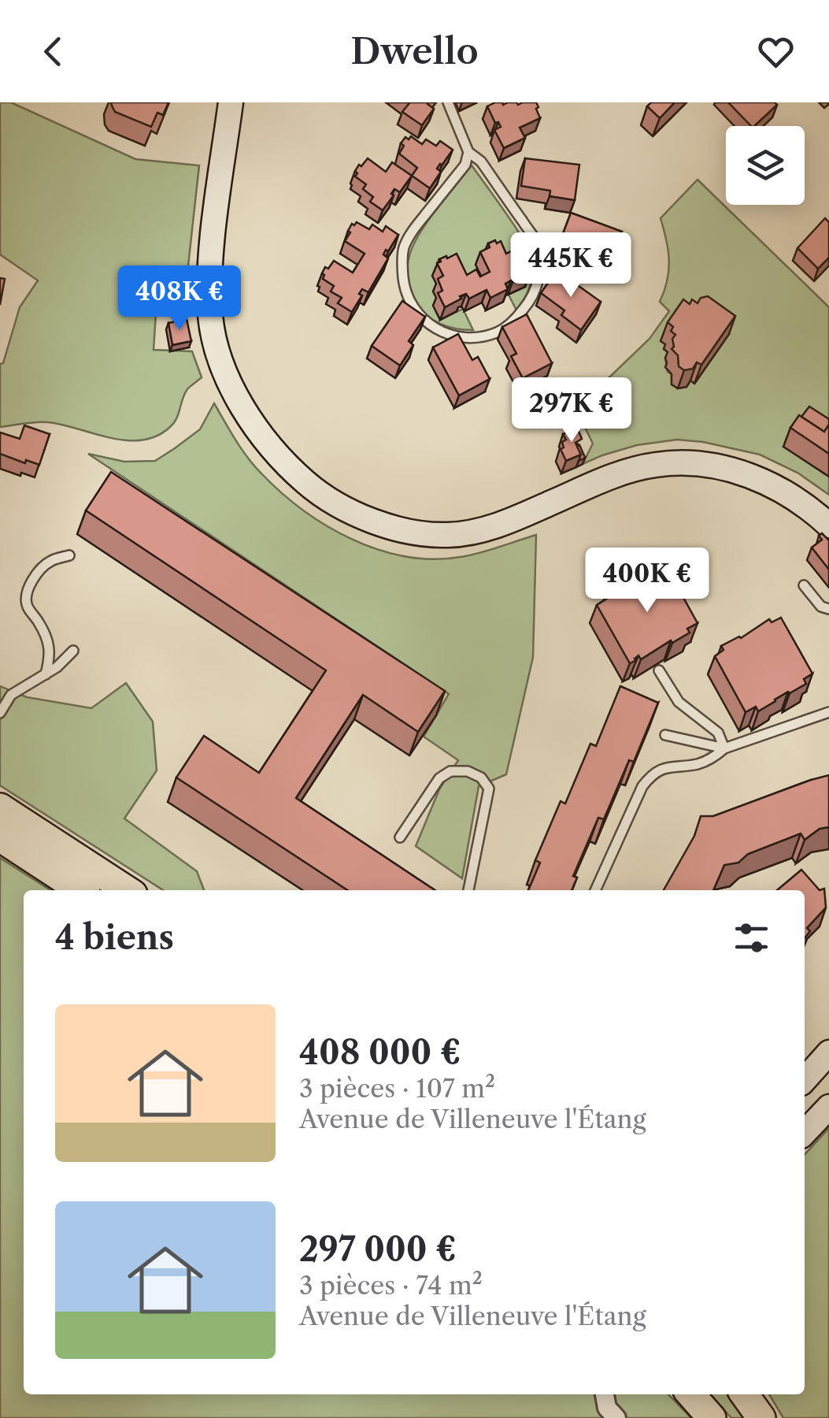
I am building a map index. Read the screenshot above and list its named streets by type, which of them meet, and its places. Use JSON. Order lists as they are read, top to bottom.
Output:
{
  "page": {
    "header": "Dwello",
    "price": [
      "445K €",
      "408K €",
      "297K €",
      "400K €"
    ],
    "heading": "4 biens",
    "list": [
      {
        "name": "408 000 €",
        "note": "3 pièces · 107 m² · Avenue de Villeneuve l'Étang"
      },
      {
        "name": "297 000 €",
        "note": "3 pièces · 74 m² · Avenue de Villeneuve l'Étang"
      }
    ]
  }
}
